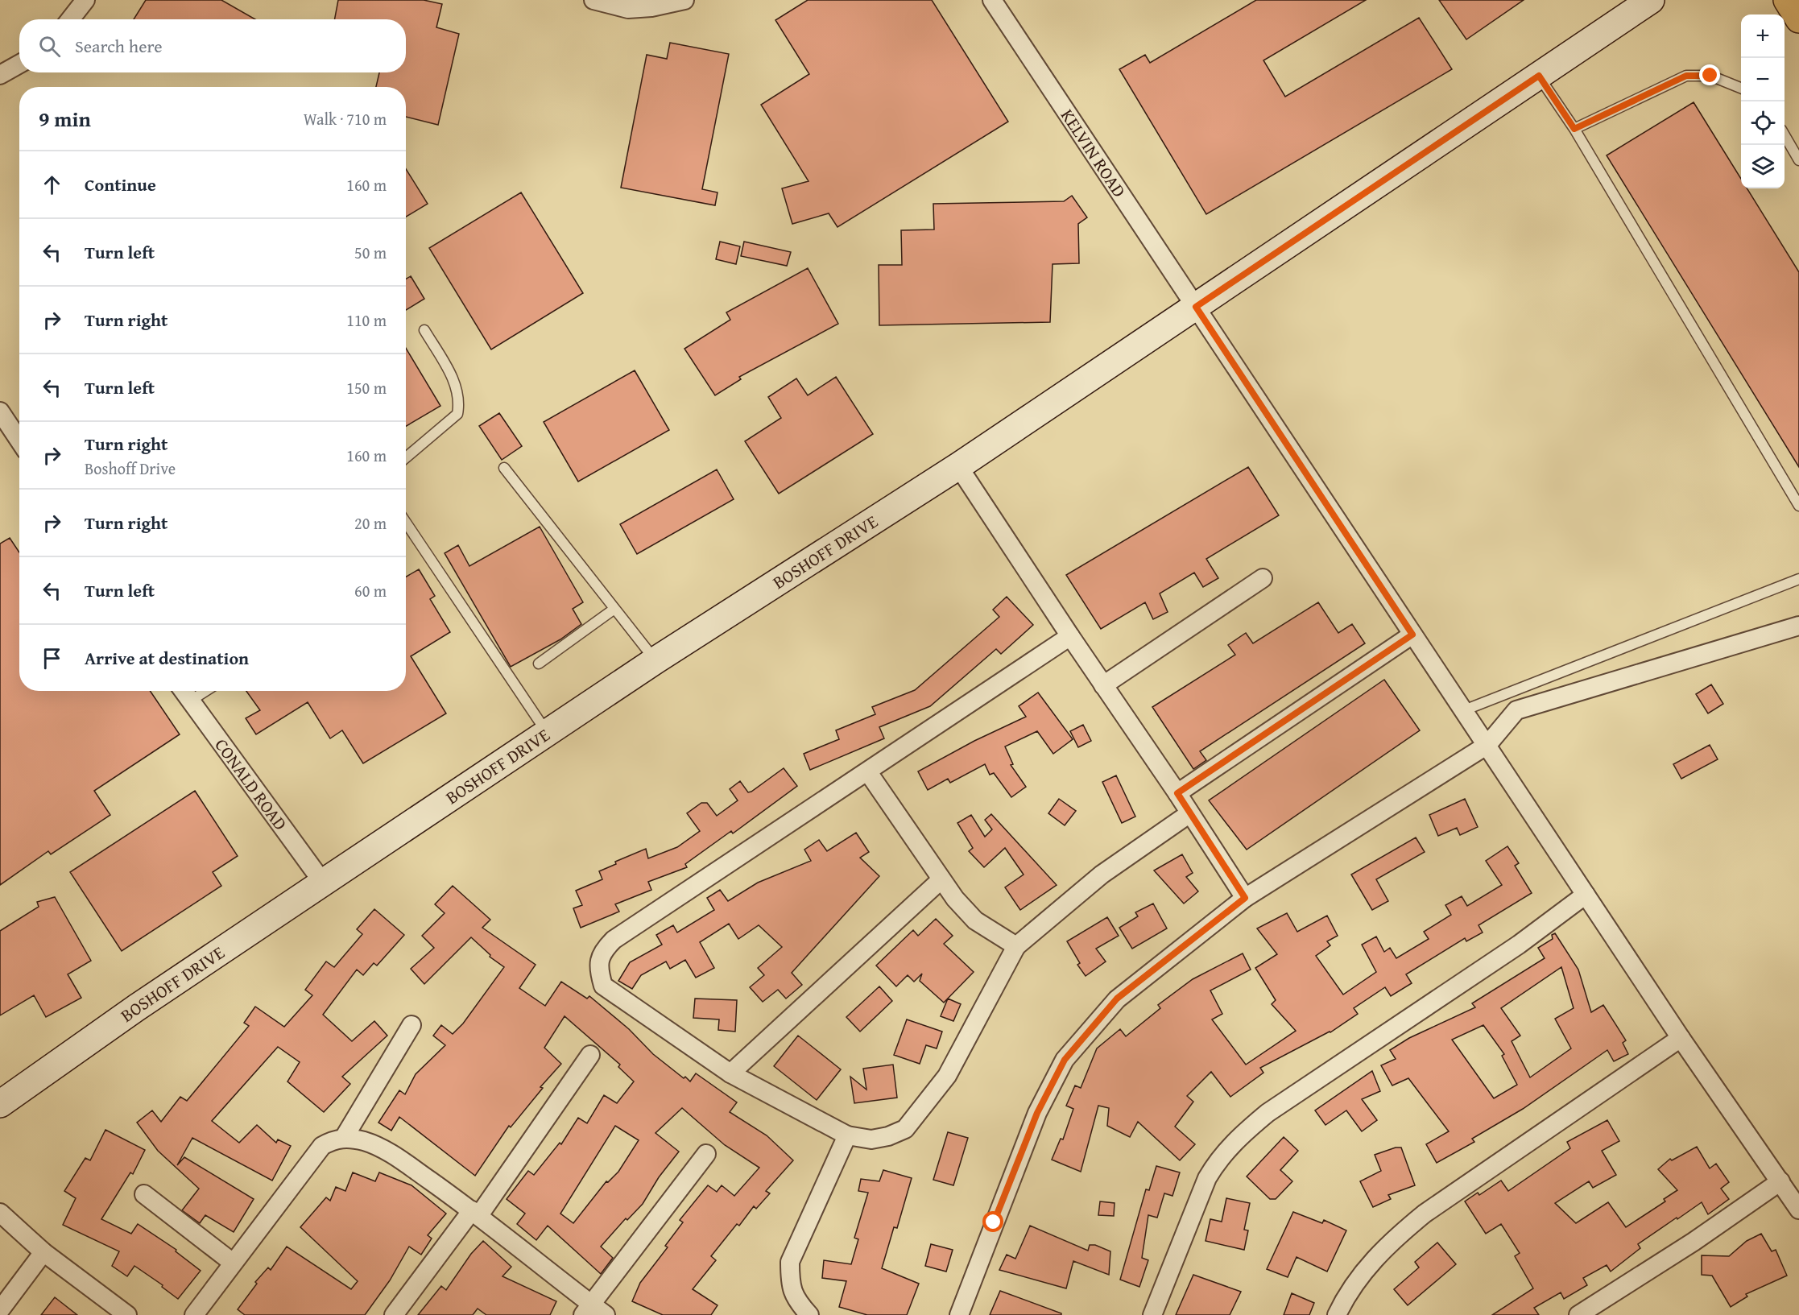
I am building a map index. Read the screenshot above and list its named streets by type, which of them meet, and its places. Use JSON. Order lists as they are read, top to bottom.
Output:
{
  "streets": {
    "main road": ["BOSHOFF DRIVE"],
    "street": ["KELVIN ROAD", "CONALD ROAD"]
  },
  "crossings": [
    ["KELVIN ROAD", "BOSHOFF DRIVE"],
    ["BOSHOFF DRIVE", "CONALD ROAD"]
  ],
  "page": {
    "map_buttons": ["+", "−"],
    "search": "Search here",
    "heading": ["9 min", "Walk · 710 m"],
    "list": [
      ["Continue", "160 m"],
      ["Turn left", "50 m"],
      ["Turn right", "110 m"],
      ["Turn left", "150 m"],
      ["Turn right", "Boshoff Drive", "160 m"],
      ["Turn right", "20 m"],
      ["Turn left", "60 m"],
      "Arrive at destination"
    ]
  }
}
